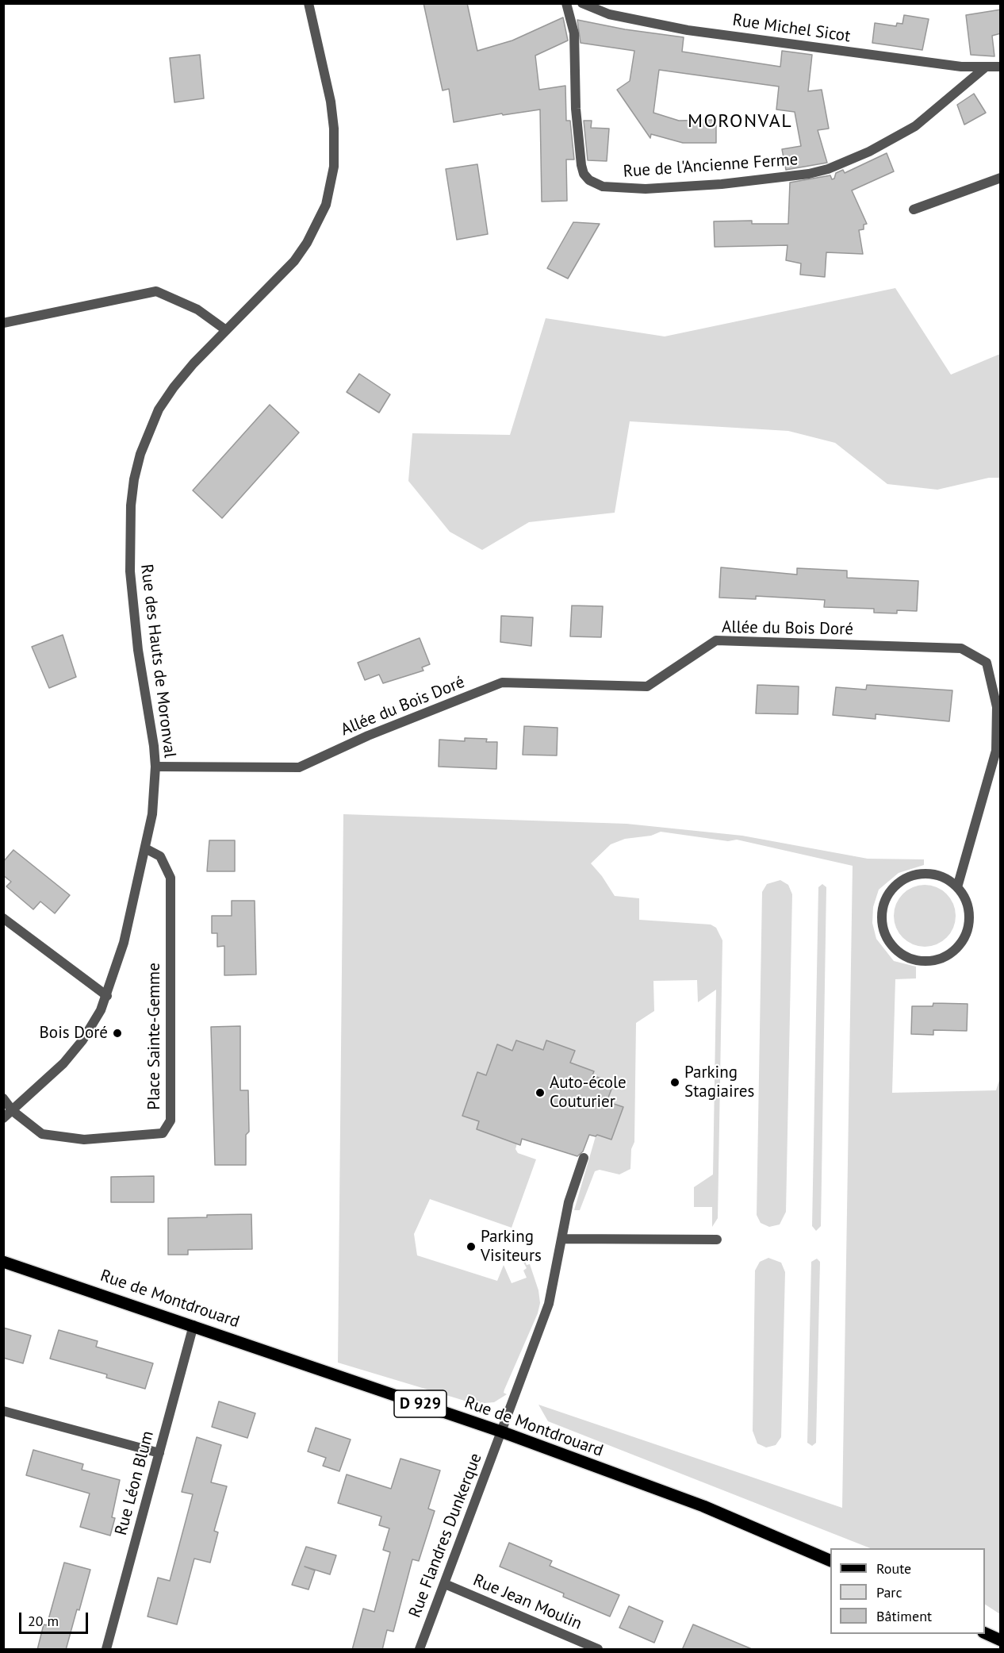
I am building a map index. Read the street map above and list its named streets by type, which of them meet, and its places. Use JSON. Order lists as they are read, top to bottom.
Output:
{
  "streets": {
    "main road": ["Rue de Montdrouard", "D 929"],
    "street": [
      "Rue Michel Sicot",
      "Rue de l'Ancienne Ferme",
      "Allée du Bois Doré",
      "Rue des Hauts de Moronval",
      "Place Sainte-Gemme",
      "Rue Léon Blum",
      "Rue Flandres Dunkerque",
      "Rue Jean Moulin"
    ]
  },
  "crossings": [
    ["Rue Michel Sicot", "Rue de l'Ancienne Ferme"],
    ["Allée du Bois Doré", "Rue des Hauts de Moronval"],
    ["Rue des Hauts de Moronval", "Place Sainte-Gemme"],
    ["Rue de Montdrouard", "Rue Léon Blum"],
    ["Rue de Montdrouard", "Rue Flandres Dunkerque"],
    ["Rue Flandres Dunkerque", "Rue Jean Moulin"]
  ],
  "districts": ["MORONVAL"],
  "places": [
    "Bois Doré",
    "Parking Stagiaires",
    "Auto-école Couturier",
    "Parking Visiteurs"
  ],
  "legend": ["Route", "Parc", "Bâtiment"],
  "scale_bar": "20 m"
}
